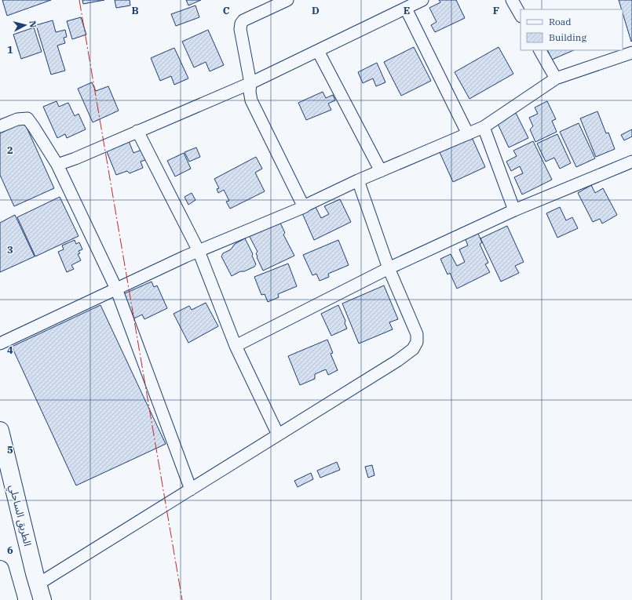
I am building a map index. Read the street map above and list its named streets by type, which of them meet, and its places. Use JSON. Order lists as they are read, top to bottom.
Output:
{
  "streets": {
    "highway": ["الطريق الساحلي"]
  },
  "legend": ["Road", "Building"],
  "north": "right",
  "grid": {
    "columns": [
      "B",
      "C",
      "D",
      "E",
      "F"
    ],
    "rows": [
      "1",
      "2",
      "3",
      "4",
      "5",
      "6"
    ]
  }
}
